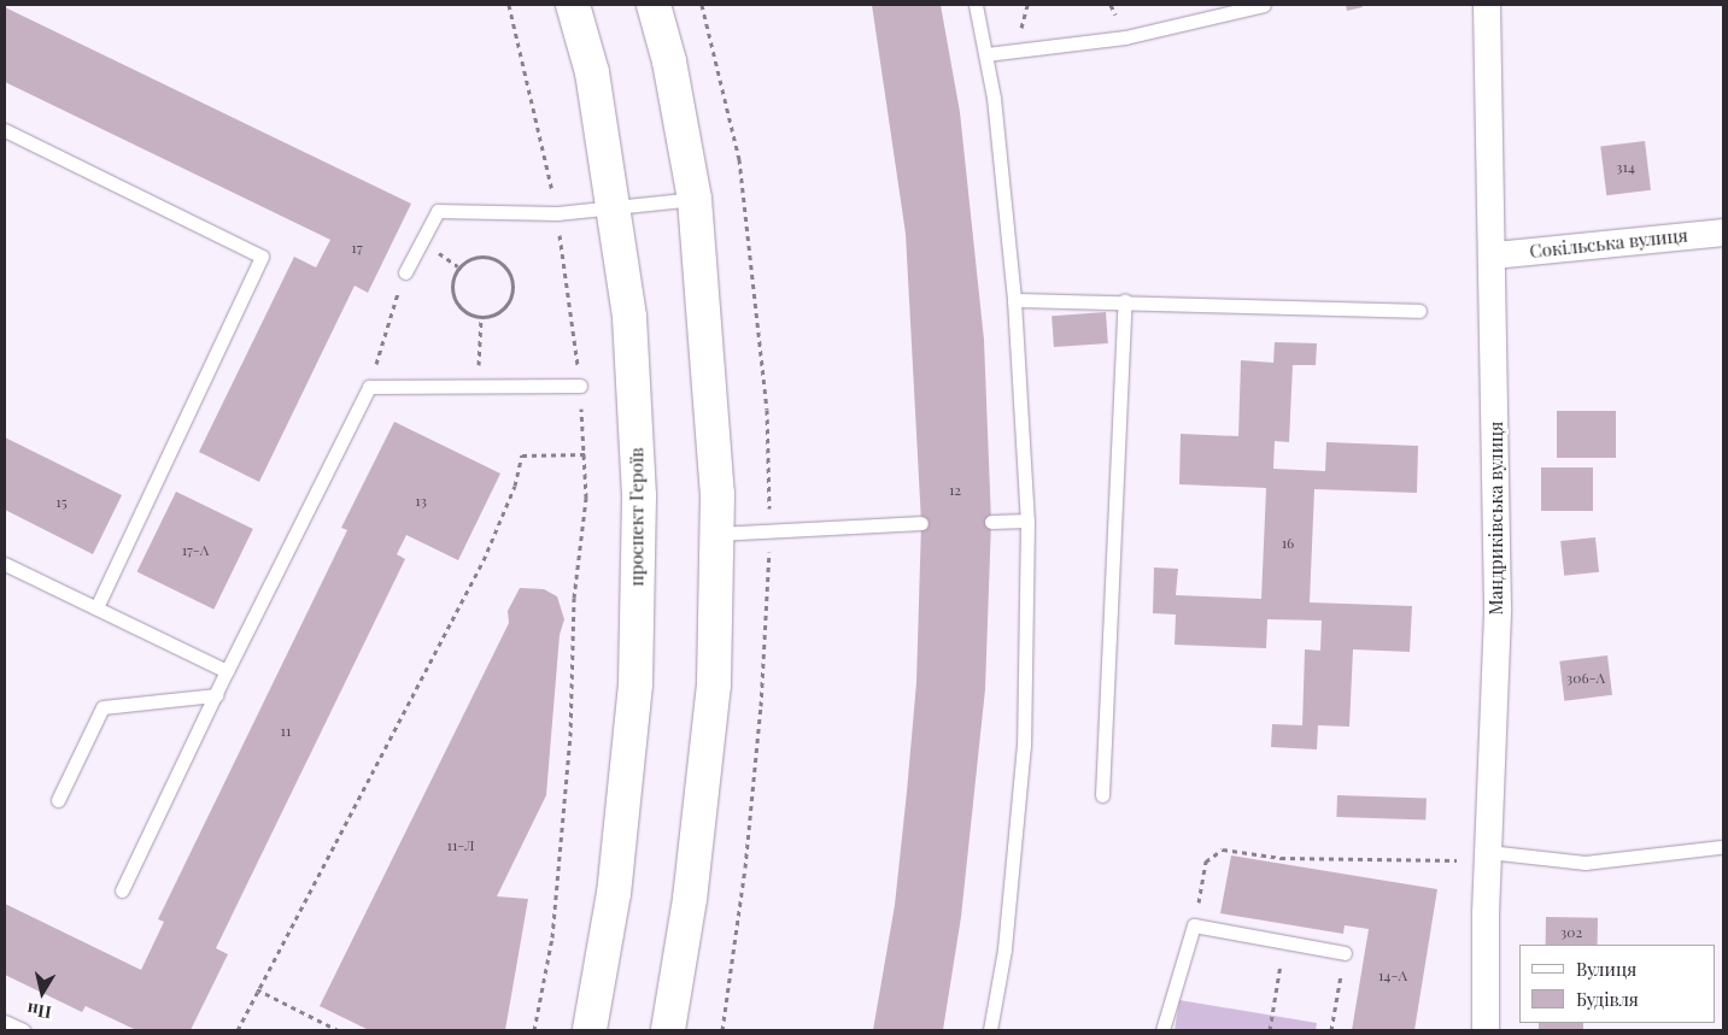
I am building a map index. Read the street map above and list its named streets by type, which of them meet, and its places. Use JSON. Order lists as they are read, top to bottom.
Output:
{
  "streets": {
    "main road": ["проспект Героїв"],
    "street": ["Сокільська вулиця", "Мандриківська вулиця"]
  },
  "crossings": [
    ["Сокільська вулиця", "Мандриківська вулиця"]
  ],
  "house_numbers": [
    "314",
    "17",
    "12",
    "13",
    "15",
    "16",
    "17-А",
    "306-А",
    "11",
    "11-Л",
    "302",
    "14-А"
  ],
  "legend": ["Вулиця", "Будівля"],
  "north": "bottom"
}
